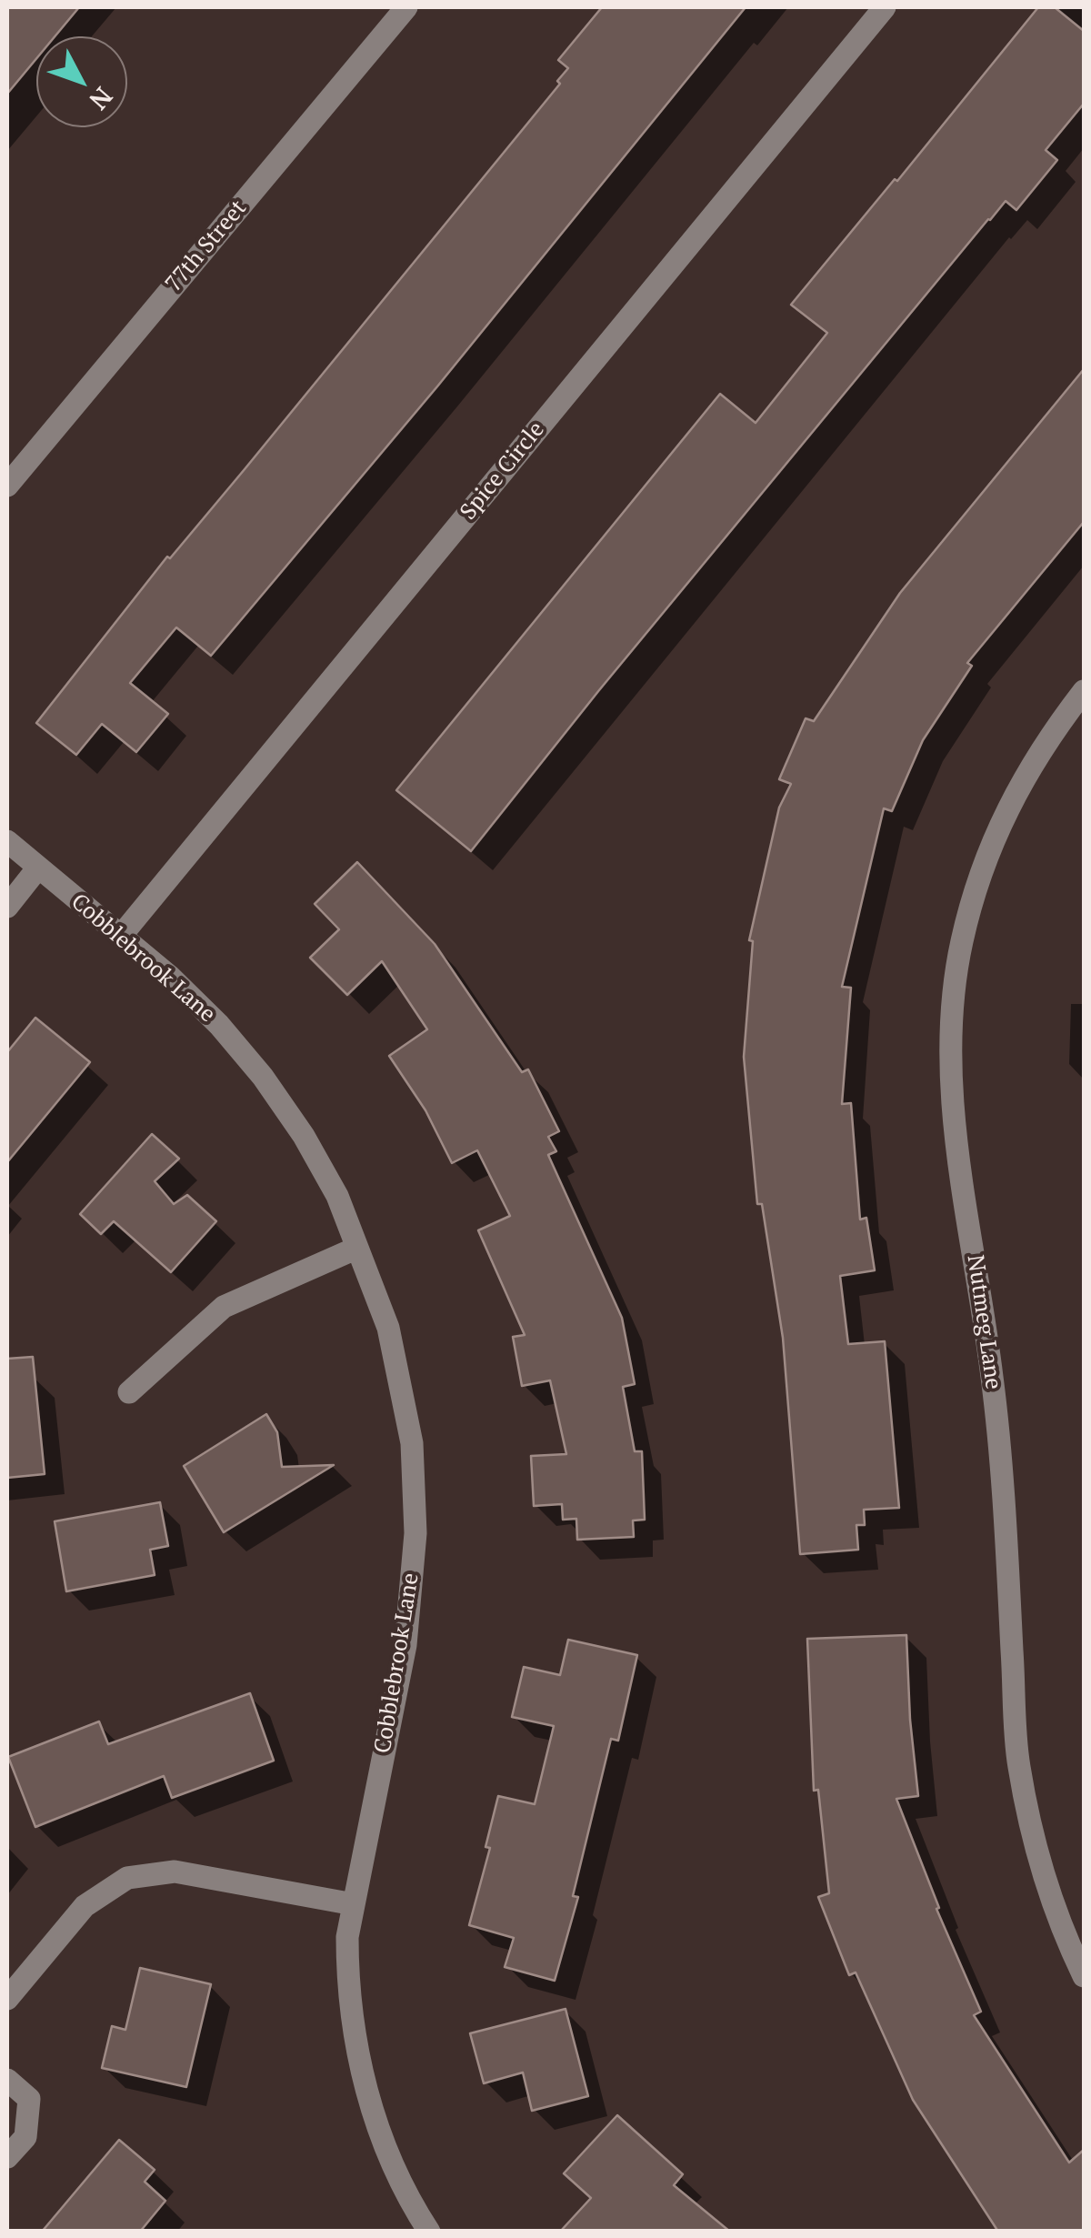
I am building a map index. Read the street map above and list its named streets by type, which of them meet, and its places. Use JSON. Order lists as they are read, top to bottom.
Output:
{
  "streets": {
    "street": [
      "77th Street",
      "Spice Circle",
      "Cobblebrook Lane",
      "Nutmeg Lane"
    ]
  },
  "crossings": [
    ["Spice Circle", "Cobblebrook Lane"]
  ],
  "north": "bottom right"
}
